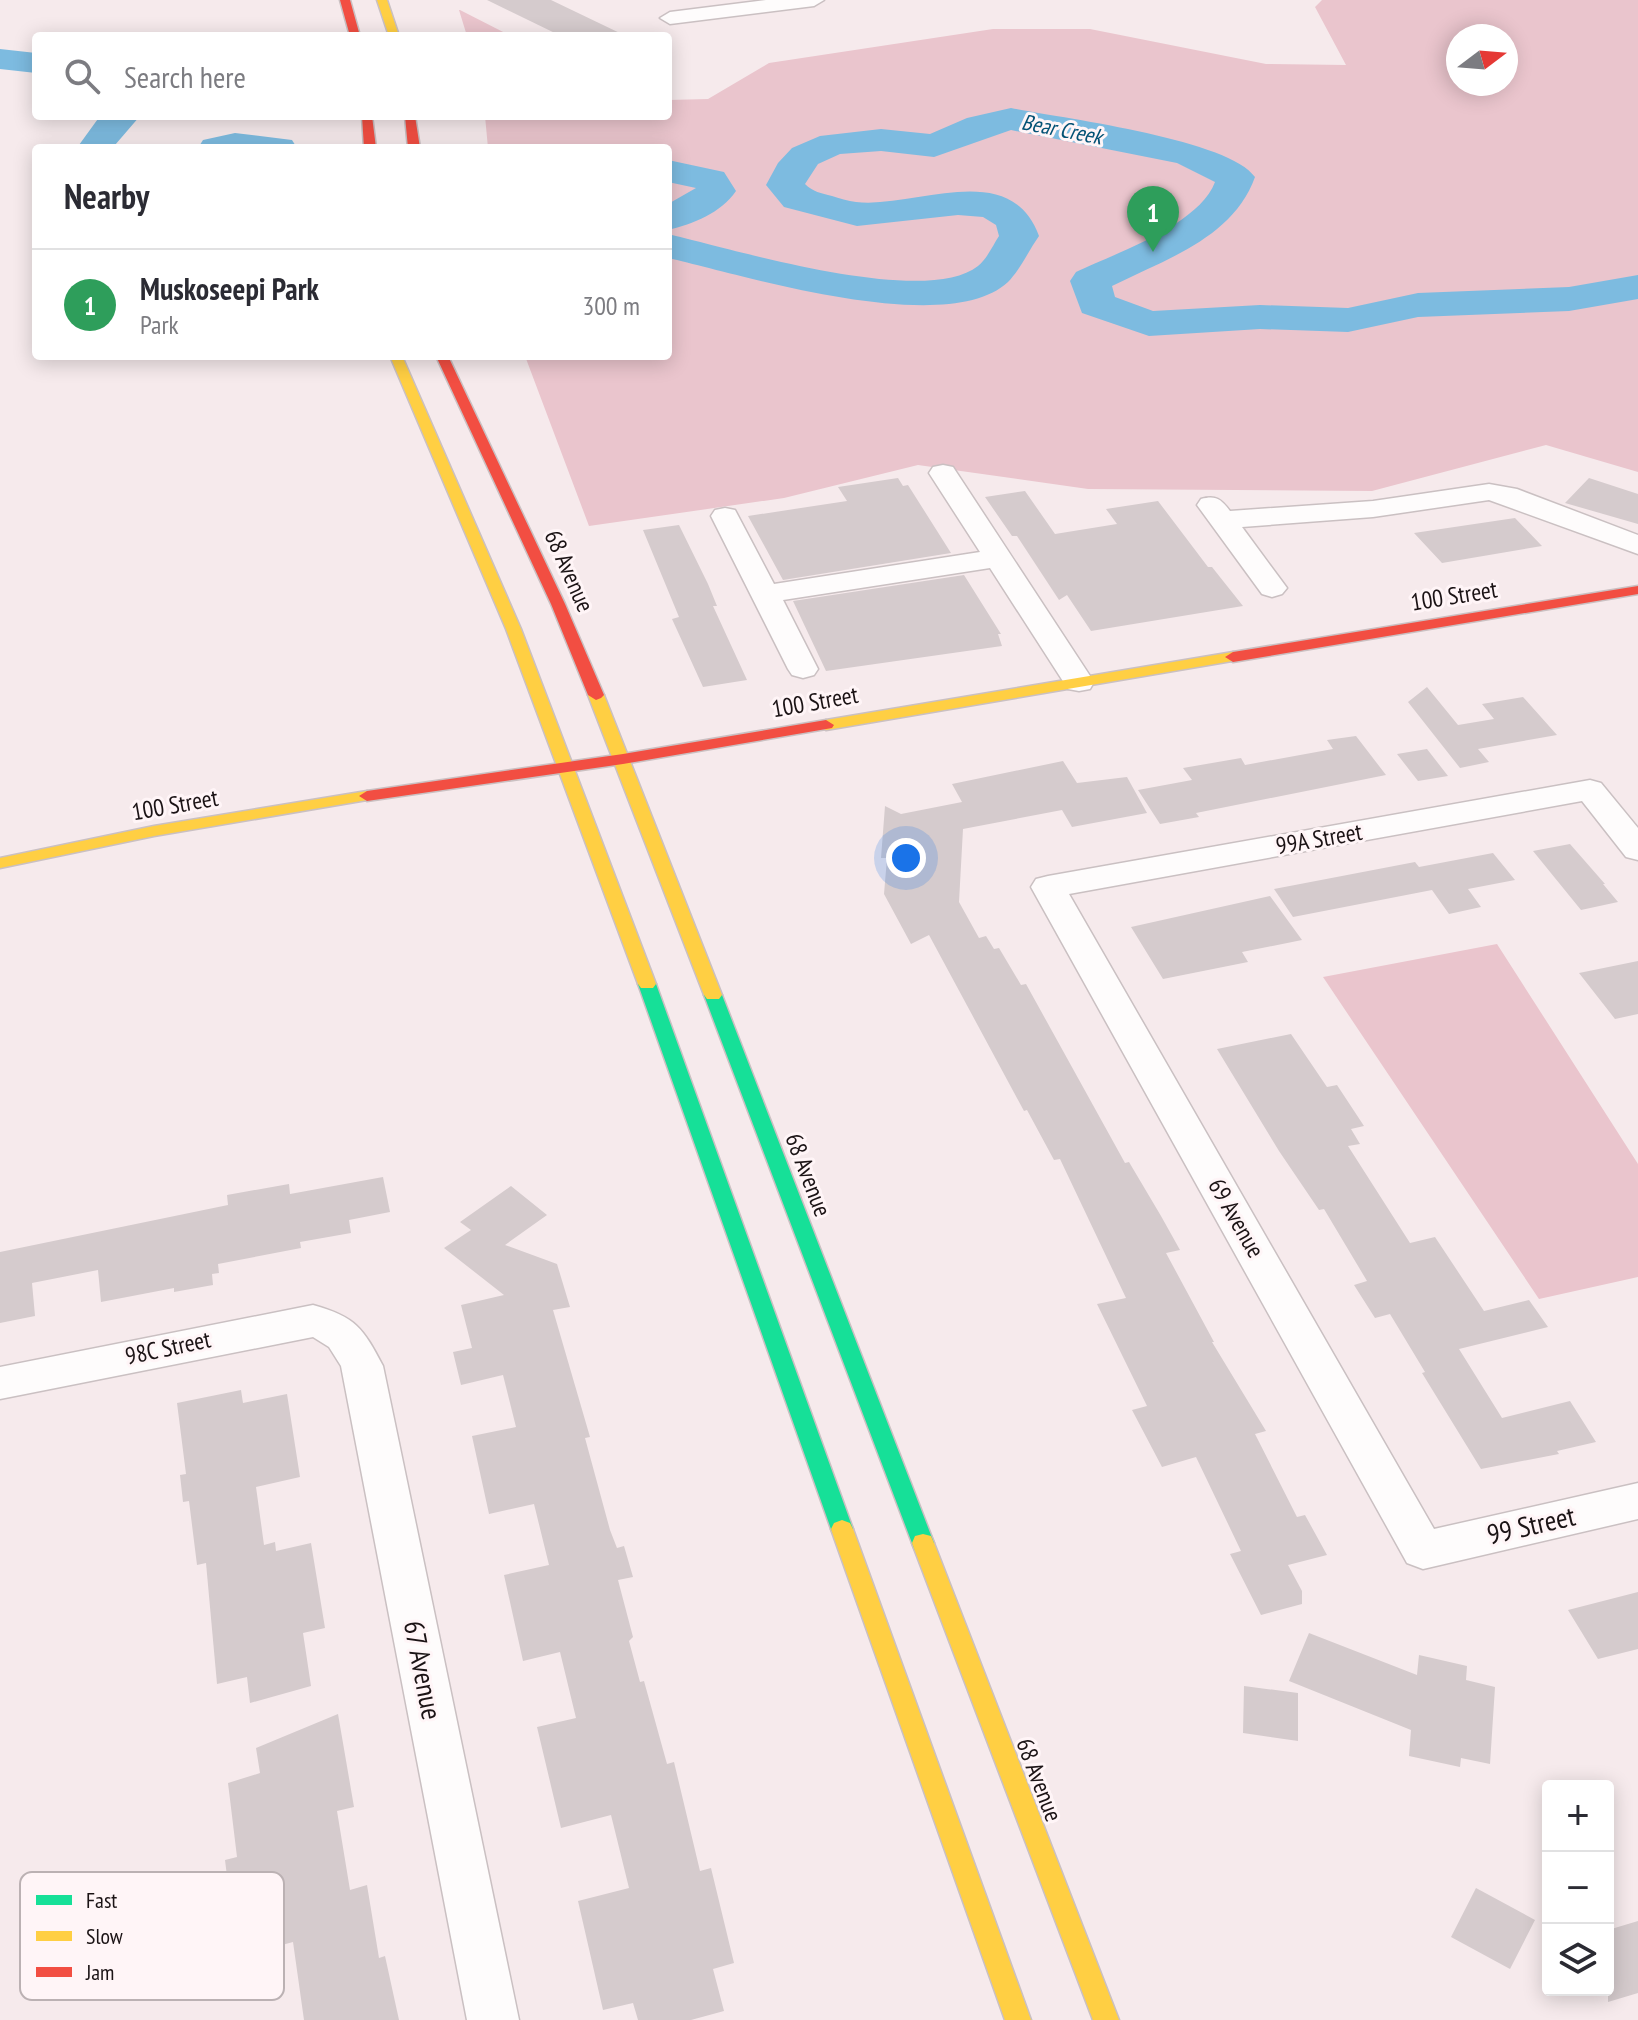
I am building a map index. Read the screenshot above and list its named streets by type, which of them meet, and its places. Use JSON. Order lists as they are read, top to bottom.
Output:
{
  "streets": {
    "main road": ["68 Avenue", "100 Street"],
    "street": [
      "99A Street",
      "69 Avenue",
      "98C Street",
      "99 Street",
      "67 Avenue"
    ]
  },
  "crossings": [
    ["68 Avenue", "100 Street"],
    ["99A Street", "69 Avenue"],
    ["69 Avenue", "99 Street"],
    ["98C Street", "67 Avenue"]
  ],
  "water": ["Bear Creek"],
  "legend": ["Fast", "Slow", "Jam"],
  "north": "right",
  "page": {
    "search": "Search here",
    "heading": "Nearby",
    "pins": "1",
    "list": [
      {
        "mark": "1",
        "name": "Muskoseepi Park",
        "note": "Park",
        "value": "300 m"
      }
    ],
    "map_buttons": ["+", "−"]
  }
}
